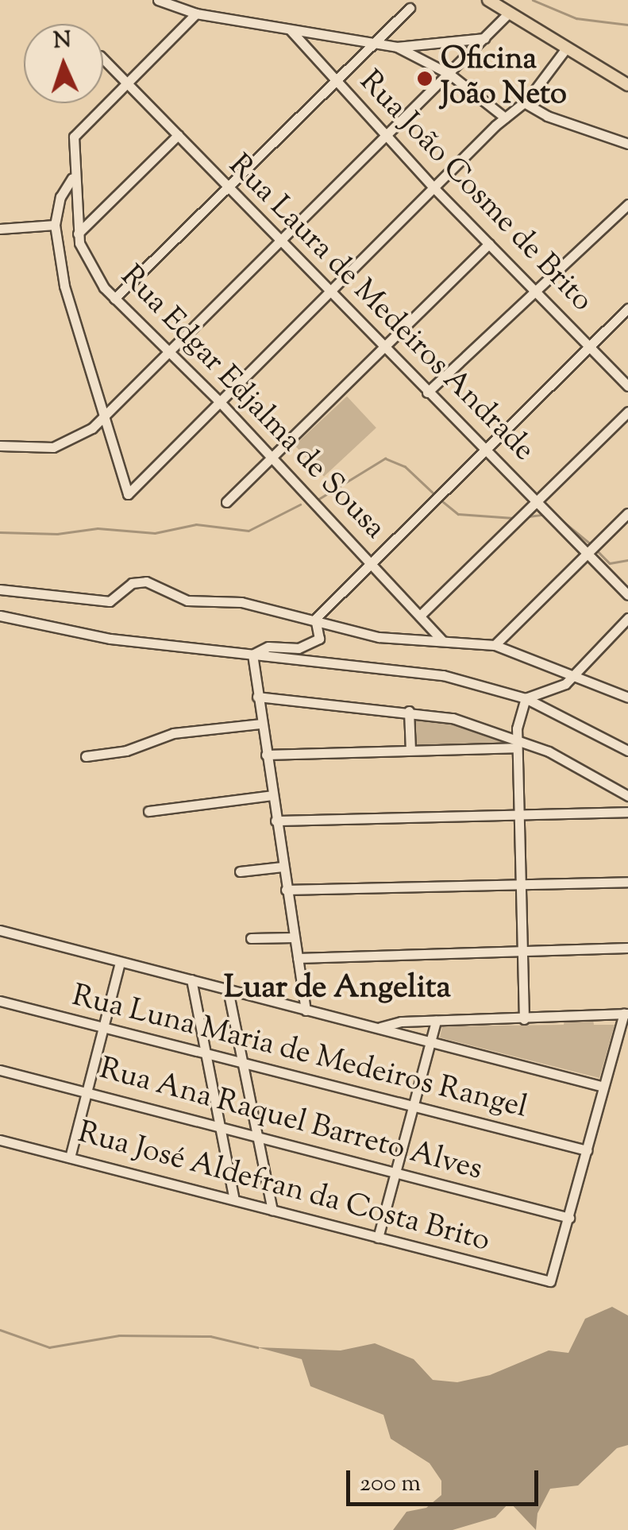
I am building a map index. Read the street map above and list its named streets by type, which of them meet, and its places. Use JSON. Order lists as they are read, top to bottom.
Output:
{
  "streets": {
    "street": [
      "Rua João Cosme de Brito",
      "Rua Laura de Medeiros Andrade",
      "Rua Edgar Edjalma de Sousa",
      "Rua Luna Maria de Medeiros Rangel",
      "Rua Ana Raquel Barreto Alves",
      "Rua José Aldefran da Costa Brito"
    ]
  },
  "crossings": [
    ["Rua Laura de Medeiros Andrade", "Rua Edgar Edjalma de Sousa"],
    ["Rua Ana Raquel Barreto Alves", "Rua José Aldefran da Costa Brito"]
  ],
  "districts": ["Luar de Angelita"],
  "places": ["Oficina João Neto"],
  "scale_bar": "200 m",
  "north": "top"
}
